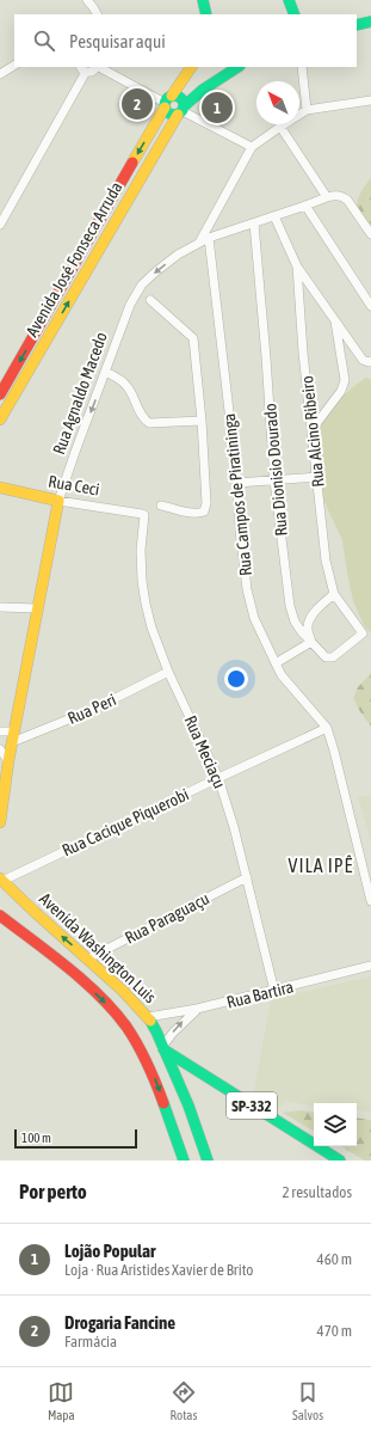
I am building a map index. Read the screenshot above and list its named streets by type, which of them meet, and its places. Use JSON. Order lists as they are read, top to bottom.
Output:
{
  "streets": {
    "main road": [
      "Avenida José Fonseca Arruda",
      "Rua Agnaldo Macedo",
      "Rua Ceci",
      "Avenida Washington Luis",
      "SP-332"
    ],
    "street": [
      "Rua Alcino Ribeiro",
      "Rua Dionisio Dourado",
      "Rua Campos de Piratininga",
      "Rua Peri",
      "Rua Meciaçu",
      "Rua Cacique Piquerobi",
      "Rua Paraguaçu",
      "Rua Bartira"
    ]
  },
  "crossings": [
    ["Rua Agnaldo Macedo", "Rua Ceci"],
    ["Rua Agnaldo Macedo", "Rua Peri"],
    ["Rua Alcino Ribeiro", "Rua Dionisio Dourado"],
    ["Rua Ceci", "Rua Meciaçu"],
    ["Rua Campos de Piratininga", "Rua Cacique Piquerobi"],
    ["Rua Peri", "Rua Meciaçu"],
    ["Rua Meciaçu", "Rua Cacique Piquerobi"],
    ["Rua Meciaçu", "Rua Paraguaçu"],
    ["Rua Meciaçu", "Rua Bartira"],
    ["Rua Cacique Piquerobi", "Avenida Washington Luis"],
    ["Rua Paraguaçu", "Avenida Washington Luis"],
    ["Avenida Washington Luis", "Rua Bartira"],
    ["Avenida Washington Luis", "SP-332"]
  ],
  "one_way": ["Rua Agnaldo Macedo"],
  "districts": ["VILA IPÊ"],
  "scale_bar": "100 m",
  "north": "top left",
  "page": {
    "search": "Pesquisar aqui",
    "pins": ["2", "1"],
    "scale": "100 m",
    "heading": ["Por perto", "2 resultados"],
    "list": [
      {
        "mark": "1",
        "name": "Lojão Popular",
        "note": "Loja · Rua Aristides Xavier de Brito",
        "value": "460 m"
      },
      {
        "mark": "2",
        "name": "Drogaria Fancine",
        "note": "Farmácia",
        "value": "470 m"
      }
    ],
    "nav": ["Mapa", "Rotas", "Salvos"]
  }
}
